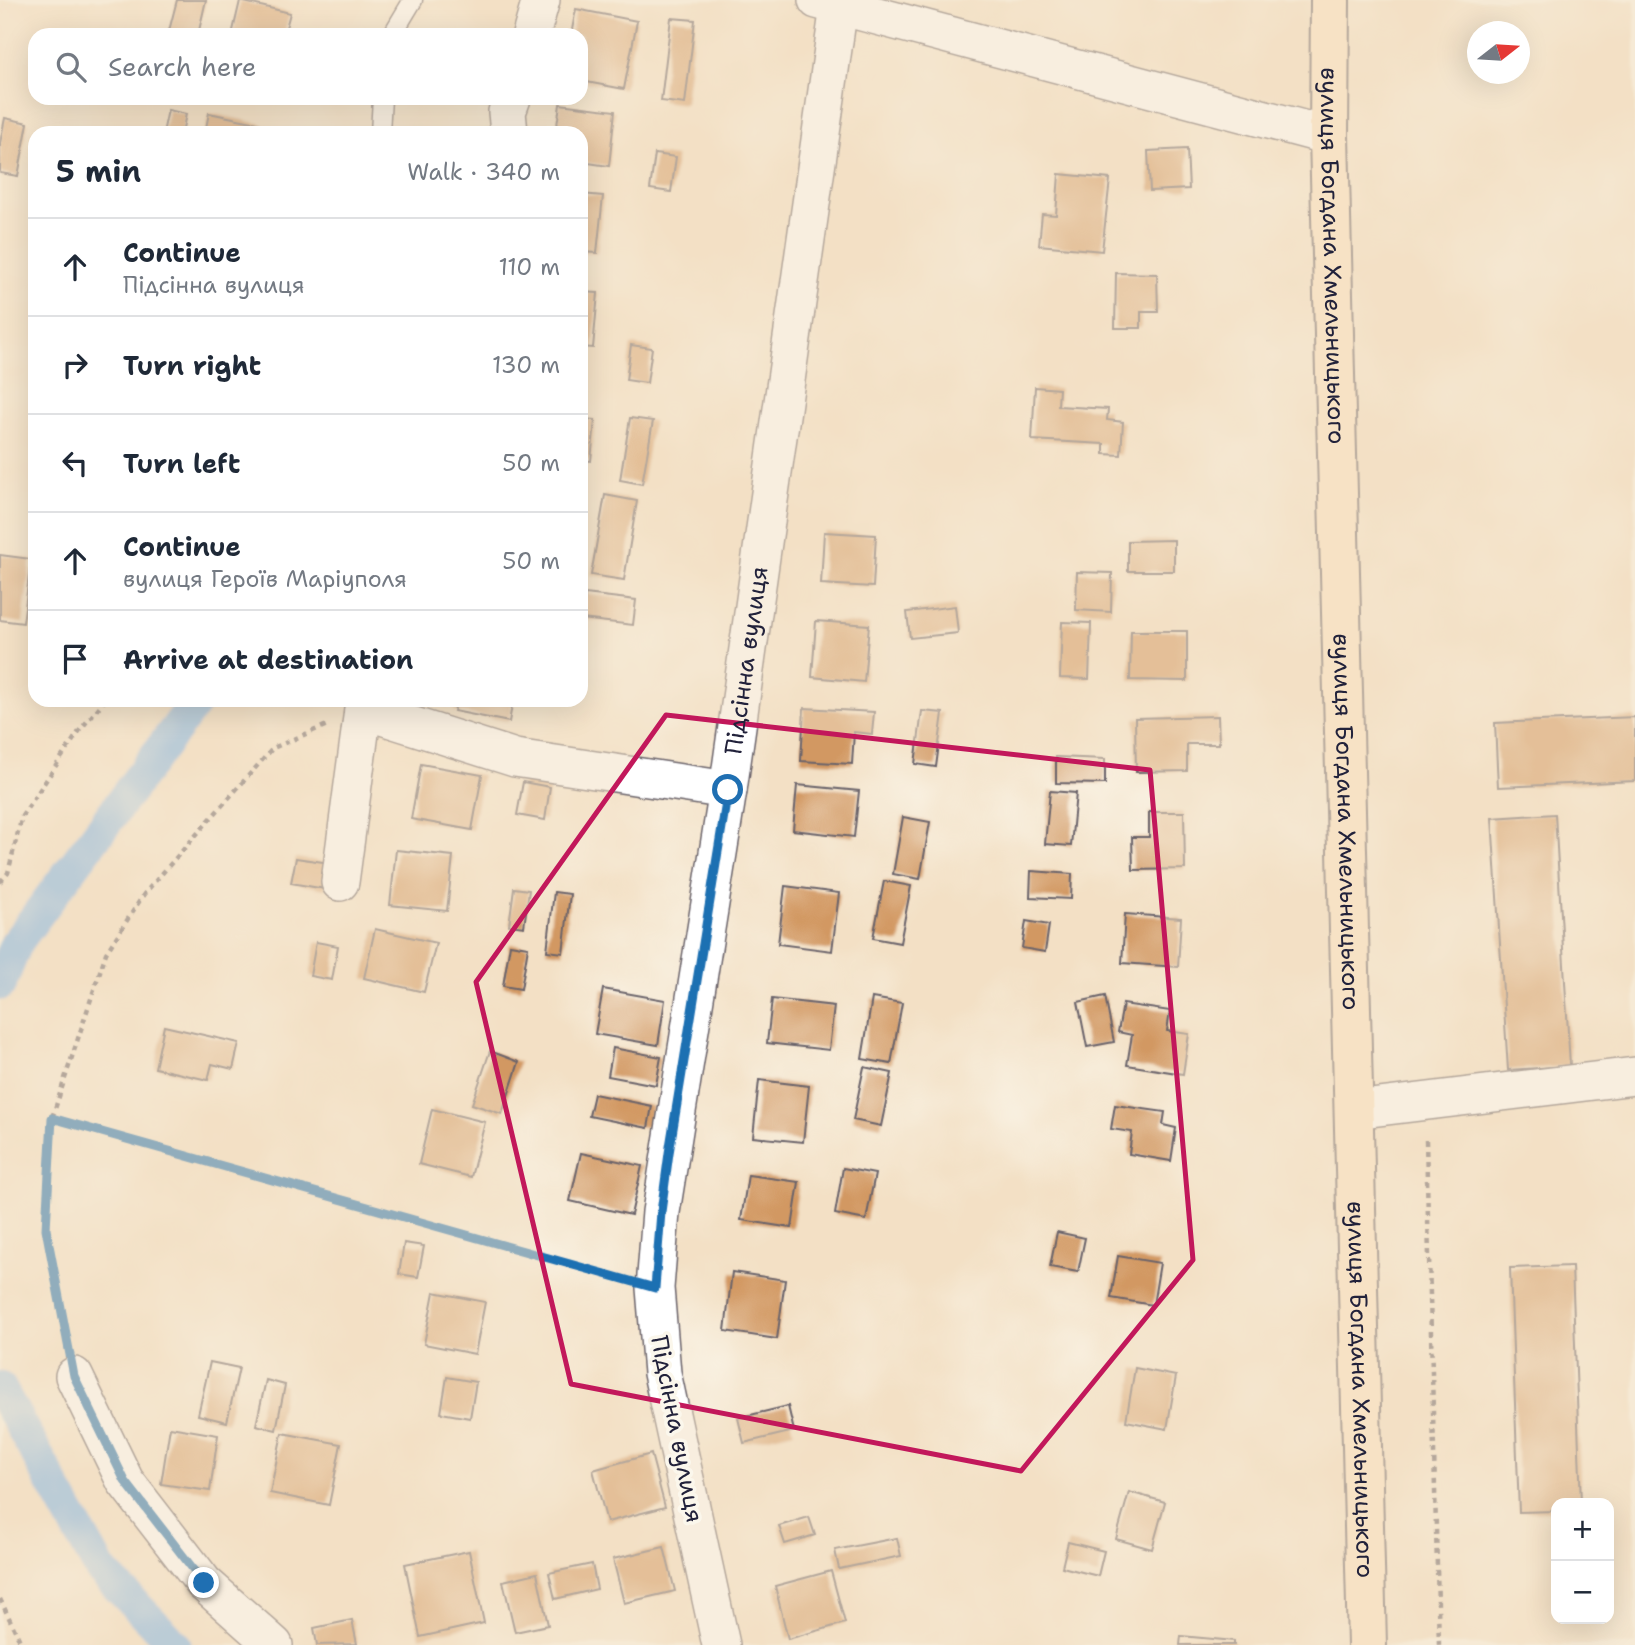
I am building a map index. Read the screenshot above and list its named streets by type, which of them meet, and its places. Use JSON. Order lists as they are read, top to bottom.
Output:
{
  "streets": {
    "main road": ["вулиця Богдана Хмельницького"],
    "street": ["Підсінна вулиця"]
  },
  "north": "right",
  "page": {
    "search": "Search here",
    "heading": ["5 min", "Walk · 340 m"],
    "list": [
      ["Continue", "Підсінна вулиця", "110 m"],
      ["Turn right", "130 m"],
      ["Turn left", "50 m"],
      ["Continue", "вулиця Героїв Маріуполя", "50 m"],
      "Arrive at destination"
    ],
    "map_buttons": ["+", "−"]
  }
}
